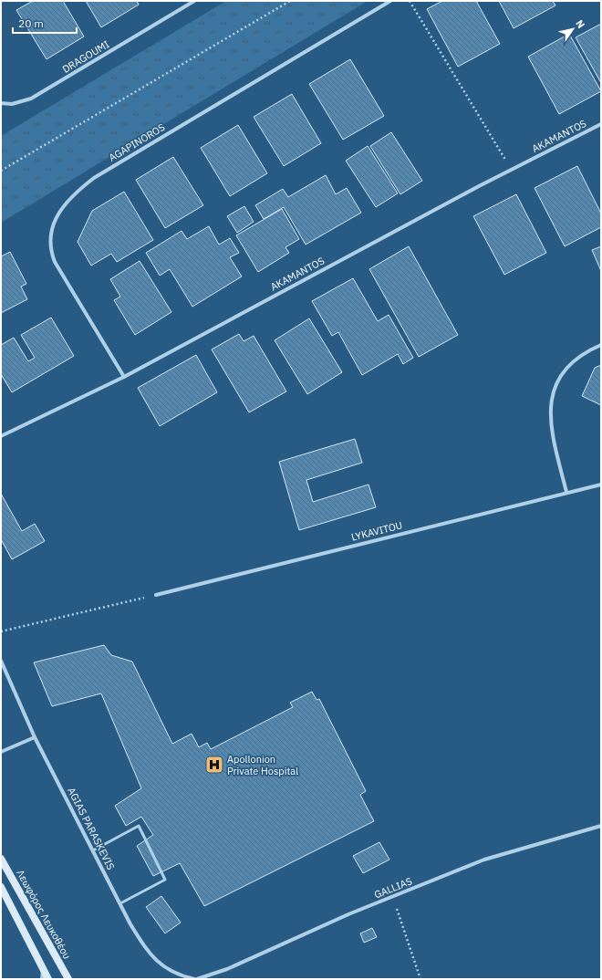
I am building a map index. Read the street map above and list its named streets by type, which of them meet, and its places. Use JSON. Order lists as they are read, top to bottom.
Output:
{
  "streets": {
    "main road": ["Λεωφόρος Λευκοθέου"],
    "street": [
      "DRAGOUMI",
      "AKAMANTOS",
      "AGAPINOROS",
      "LYKAVITOU",
      "AGIAS PARASKEVIS",
      "GALLIAS"
    ]
  },
  "crossings": [
    ["AKAMANTOS", "AGAPINOROS"],
    ["AGIAS PARASKEVIS", "GALLIAS"]
  ],
  "places": {
    "hospital": ["Apollonion Private Hospital"]
  },
  "scale_bar": "20 m",
  "north": "top right"
}
